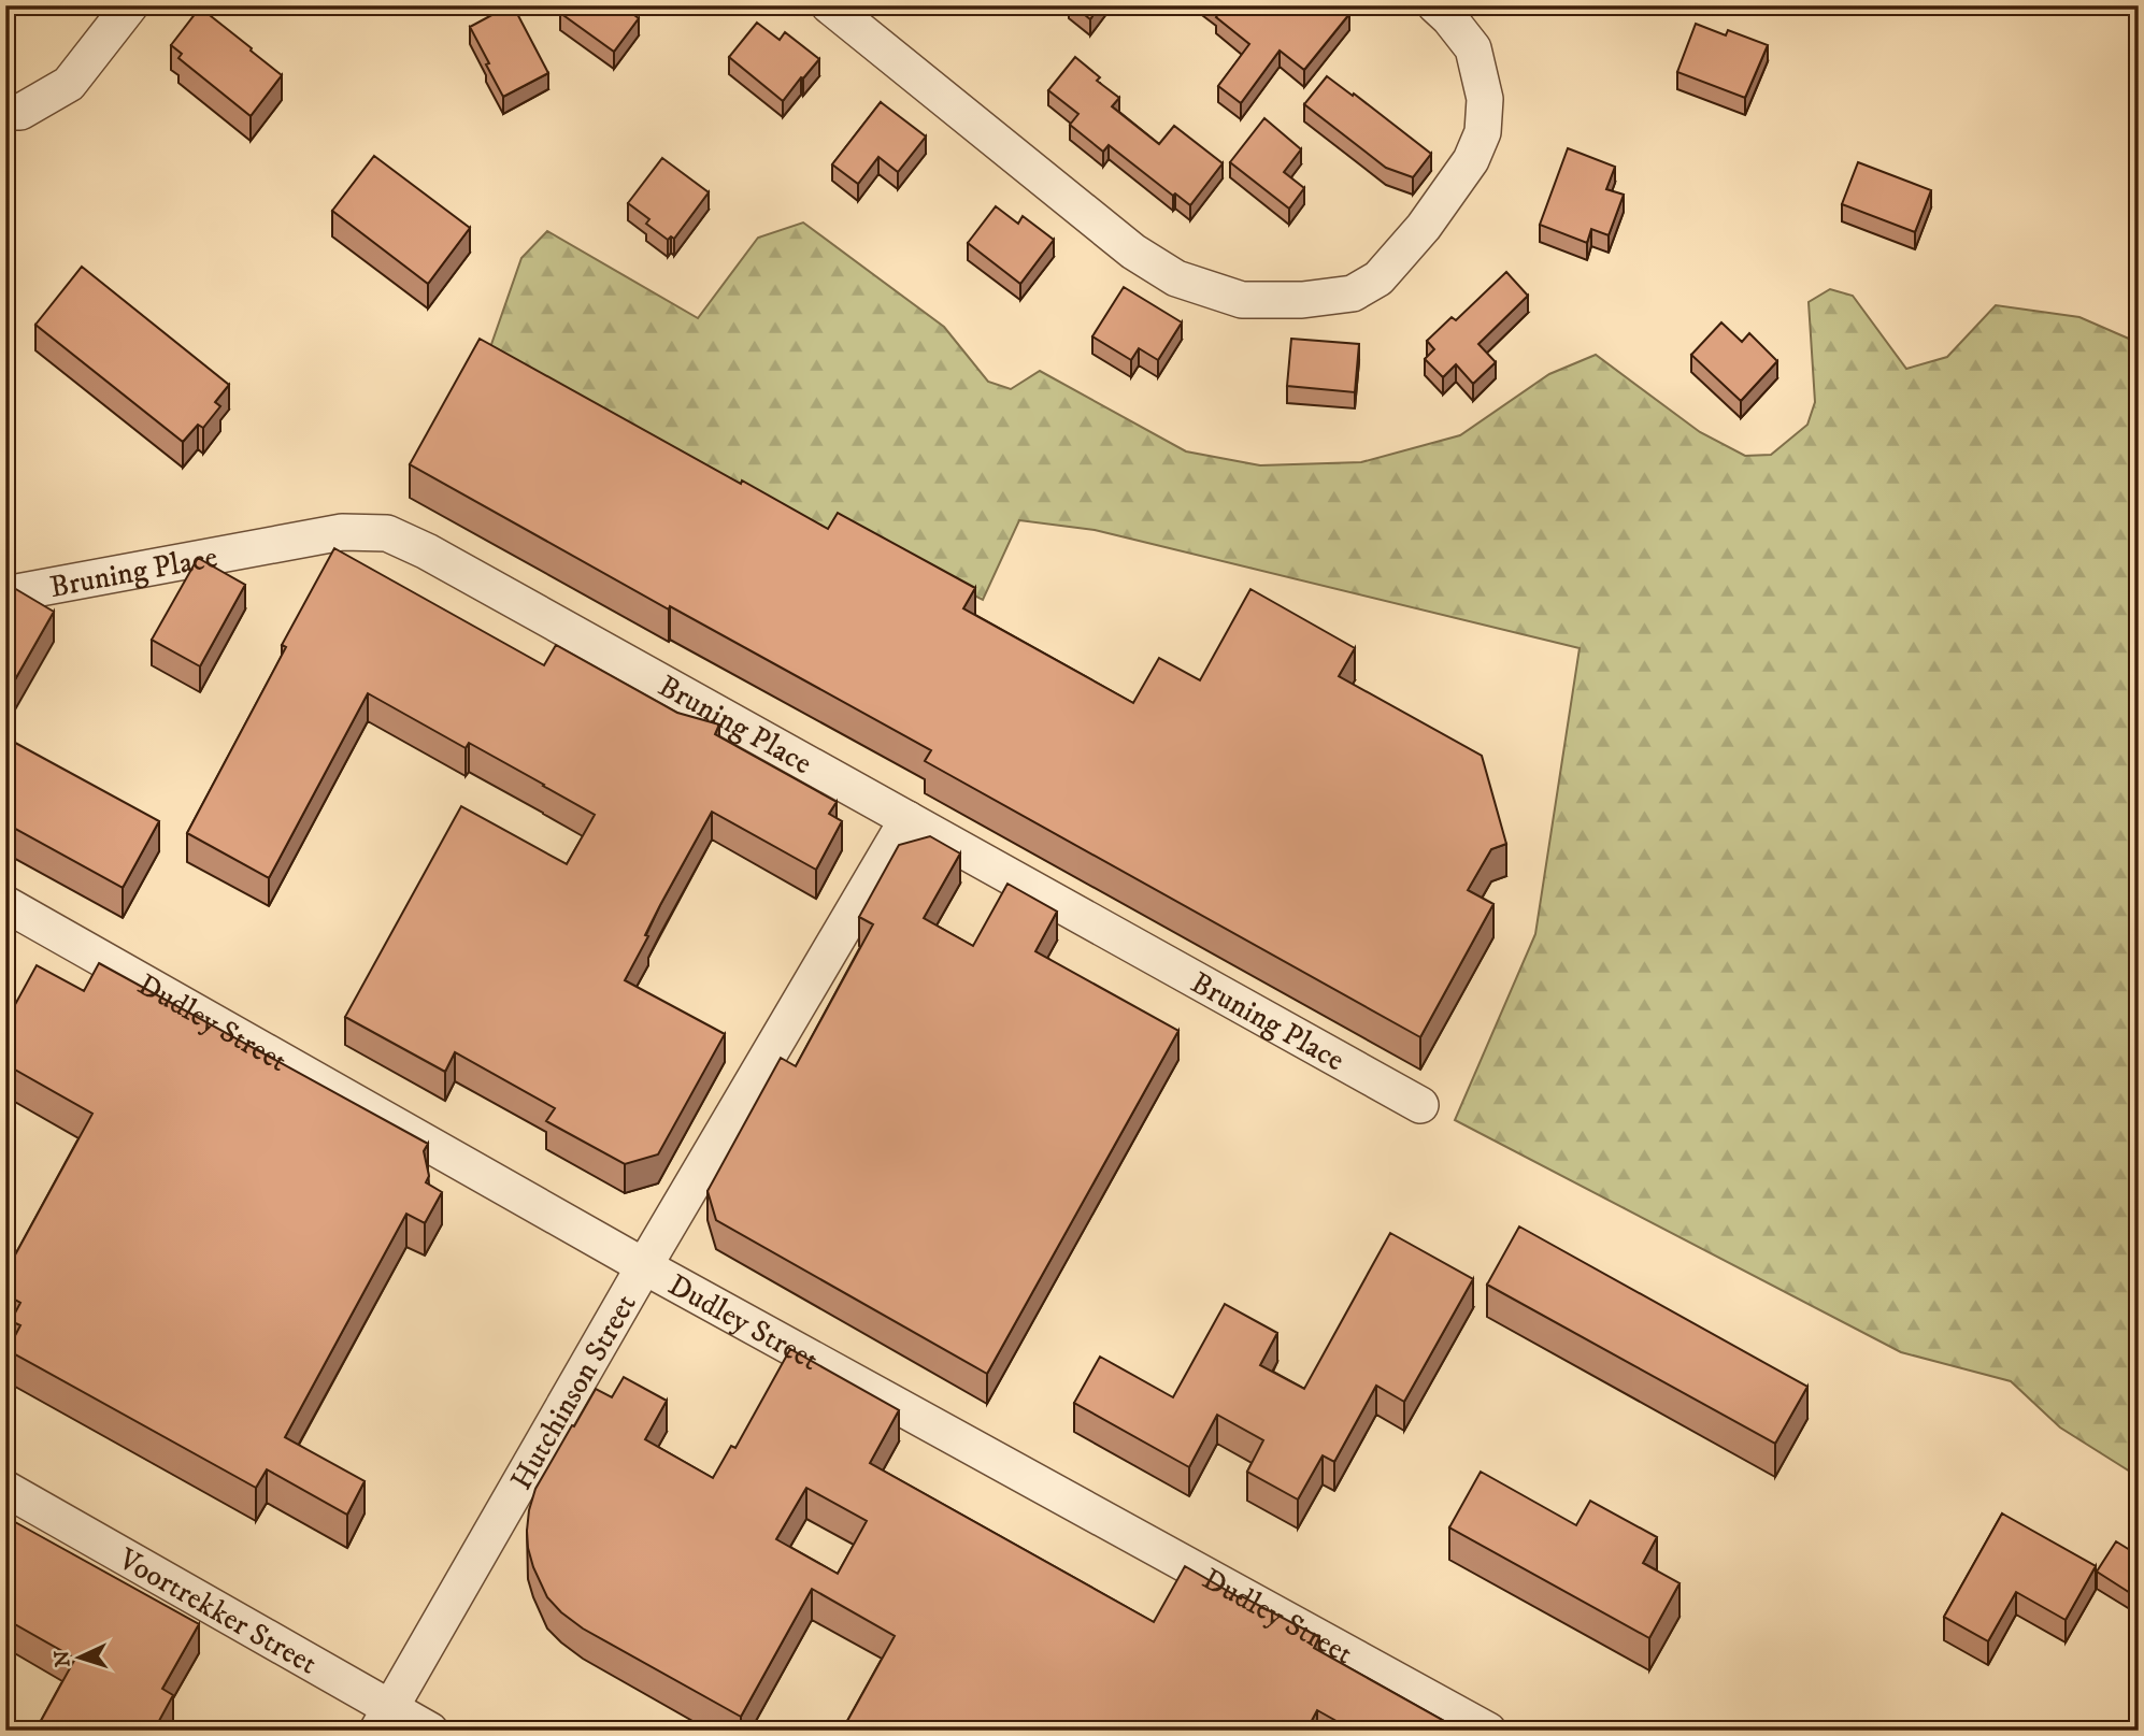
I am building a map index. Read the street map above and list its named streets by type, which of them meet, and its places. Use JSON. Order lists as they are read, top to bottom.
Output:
{
  "streets": {
    "street": [
      "Bruning Place",
      "Dudley Street",
      "Hutchinson Street",
      "Voortrekker Street"
    ]
  },
  "crossings": [
    ["Bruning Place", "Hutchinson Street"],
    ["Dudley Street", "Hutchinson Street"],
    ["Hutchinson Street", "Voortrekker Street"]
  ],
  "north": "left"
}
